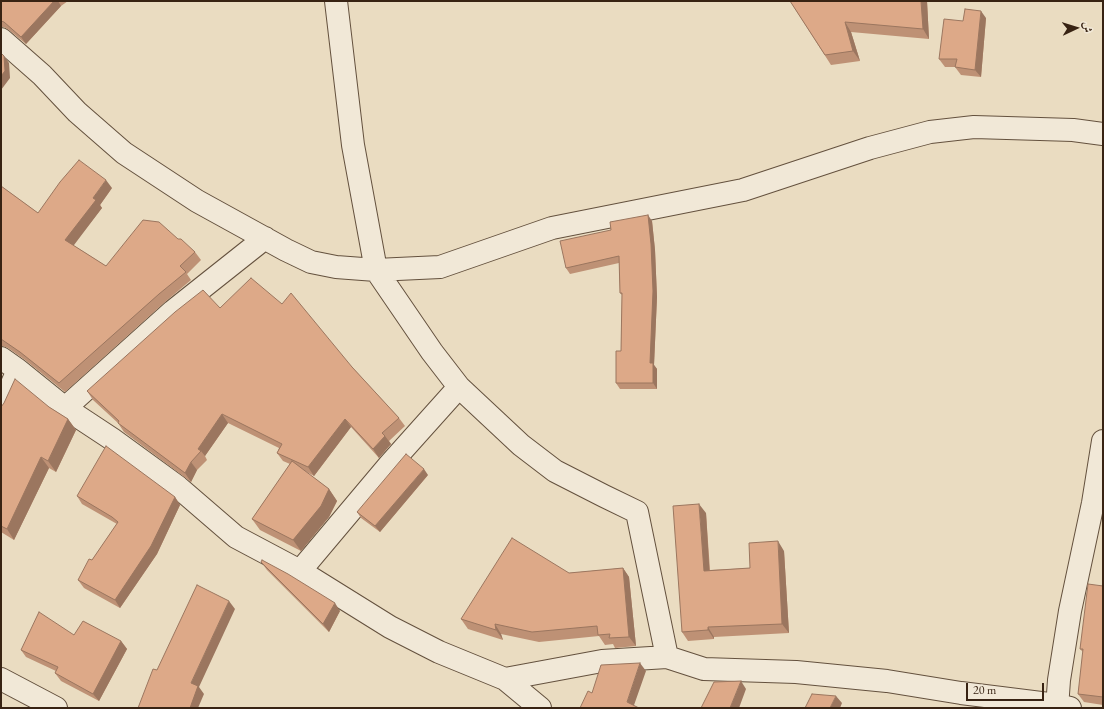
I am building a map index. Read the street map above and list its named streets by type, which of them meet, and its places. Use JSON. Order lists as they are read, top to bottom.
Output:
{
  "scale_bar": "20 m",
  "north": "right"
}
